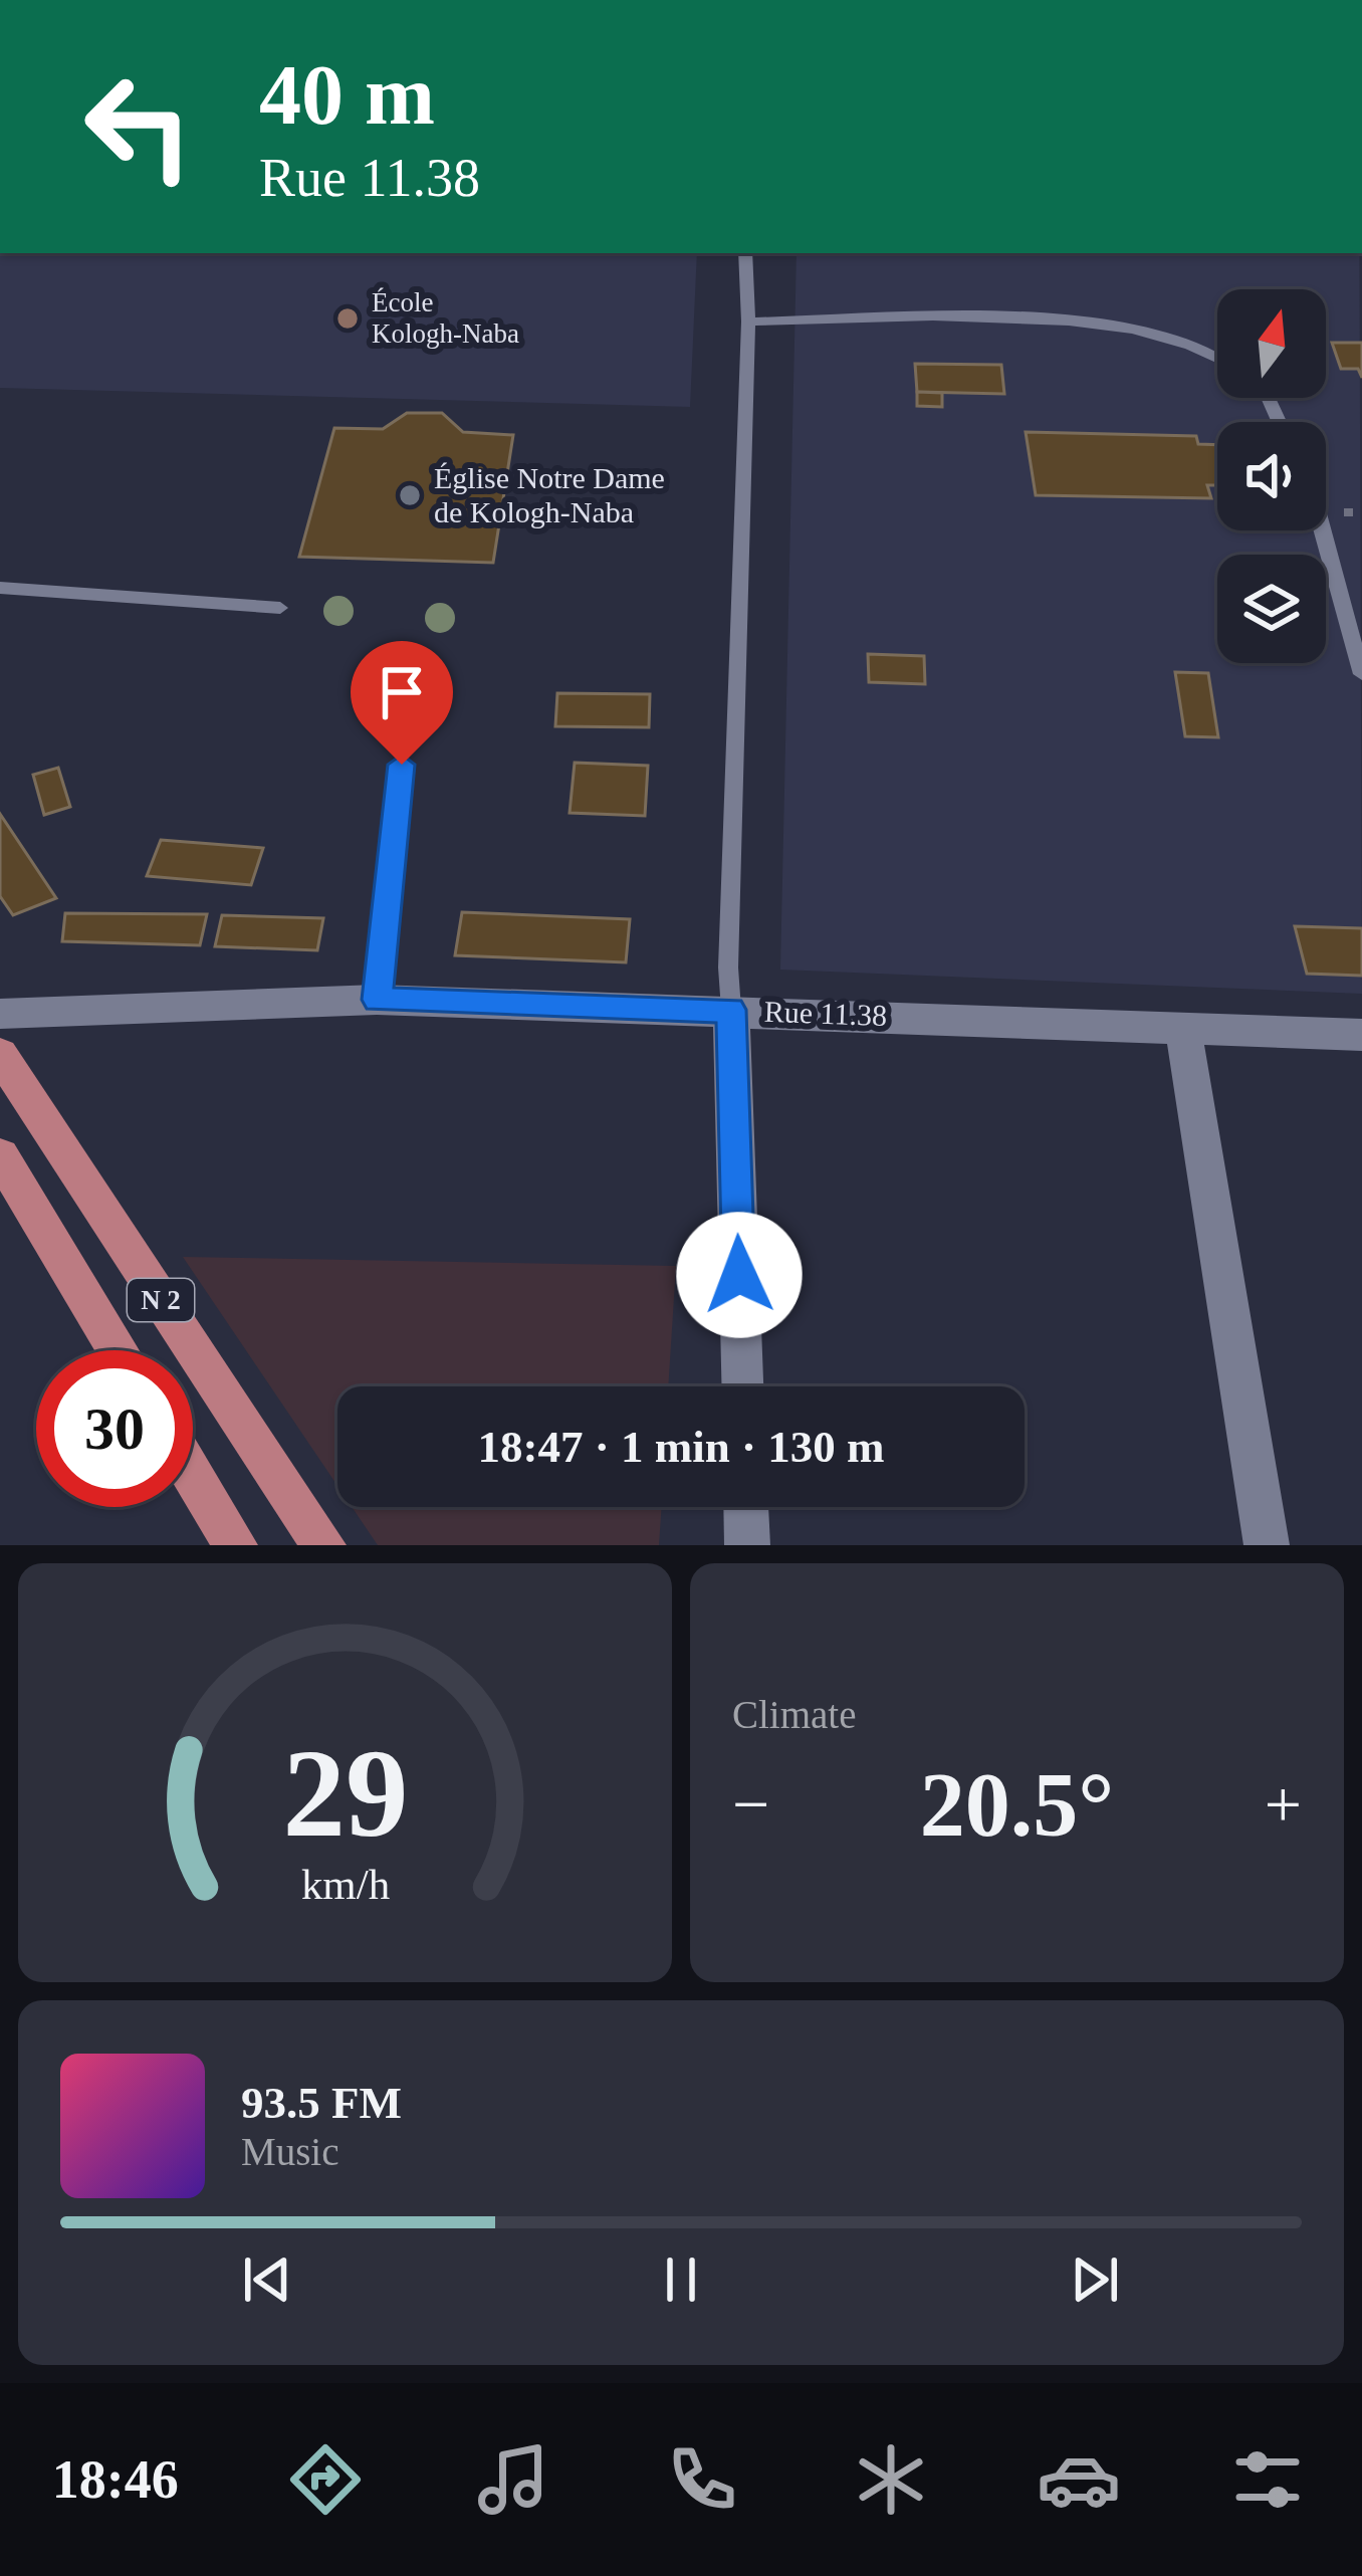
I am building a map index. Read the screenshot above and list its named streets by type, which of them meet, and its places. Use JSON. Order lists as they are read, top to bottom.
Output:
{
  "streets": {
    "main road": ["N 2"],
    "street": ["Rue 11.38"]
  },
  "places": ["École Kologh-Naba", "Église Notre Dame de Kologh-Naba"],
  "north": "top",
  "page": {
    "turn": ["40 m", "Rue 11.38"],
    "limit": "30",
    "trip": "18:47 · 1 min · 130 m",
    "tile": "Climate",
    "heat": ["−", "20.5°", "+"],
    "song": ["93.5 FM", "Music"],
    "tabs": "18:46",
    "gauge": ["29", "km/h"]
  }
}
